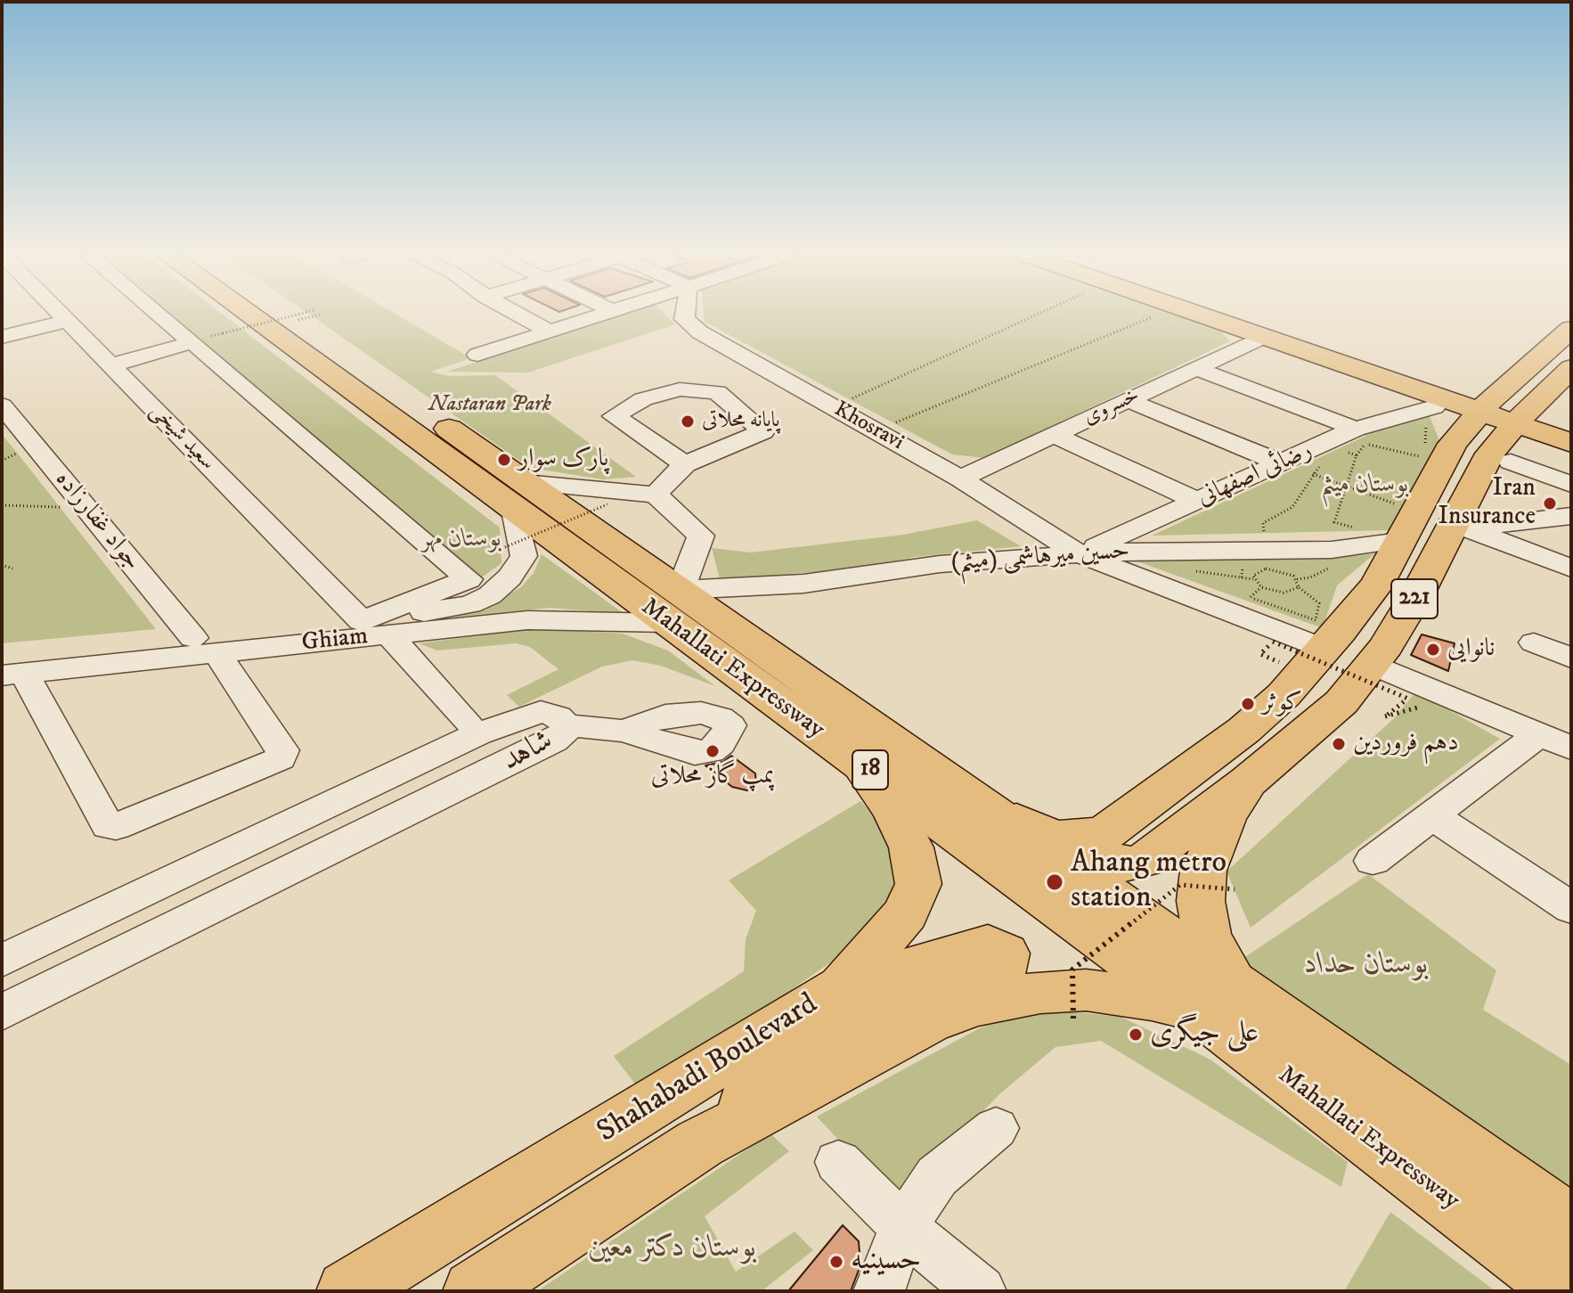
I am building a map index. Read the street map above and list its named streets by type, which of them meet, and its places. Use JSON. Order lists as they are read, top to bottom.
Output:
{
  "streets": {
    "highway": ["Mahallati Expressway", "18"],
    "main road": ["221", "Shahabadi Boulevard"],
    "street": [
      "خسروی",
      "Khosravi",
      "سعید شیخی",
      "رضائی اصفهانی",
      "جواد غفارزاده",
      "حسین میرهاشمی (میثم)",
      "Ghiam",
      "شاهد"
    ]
  },
  "crossings": [
    ["خسروی", "Khosravi"],
    ["Khosravi", "رضائی اصفهانی"],
    ["Khosravi", "حسین میرهاشمی (میثم)"],
    ["سعید شیخی", "Ghiam"],
    ["رضائی اصفهانی", "حسین میرهاشمی (میثم)"],
    ["جواد غفارزاده", "Ghiam"],
    ["حسین میرهاشمی (میثم)", "221"],
    ["حسین میرهاشمی (میثم)", "Ghiam"],
    ["حسین میرهاشمی (میثم)", "Mahallati Expressway"],
    ["221", "Mahallati Expressway"],
    ["Ghiam", "Mahallati Expressway"],
    ["Mahallati Expressway", "Shahabadi Boulevard"]
  ],
  "parks": [
    "Nastaran Park",
    "بوستان میثم",
    "بوستان مهر",
    "بوستان حداد",
    "بوستان دکتر معین"
  ],
  "places": [
    "پایانه محلاتی",
    "پارک سوار",
    "Iran Insurance",
    "نانوایی",
    "کوثر",
    "دهم فروردین",
    "پمپ گاز محلاتی",
    "Ahang metro station",
    "علی جیگری",
    "حسینیه"
  ]
}
